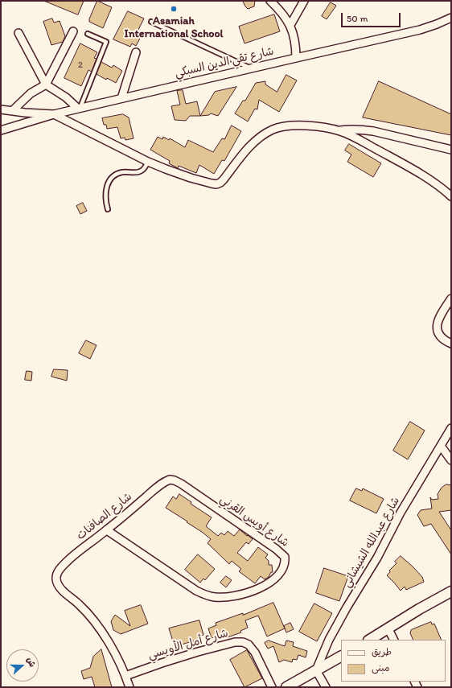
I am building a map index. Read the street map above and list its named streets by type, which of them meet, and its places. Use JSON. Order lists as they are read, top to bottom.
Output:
{
  "streets": {
    "street": [
      "شارع تقي الدين السبكي",
      "شارع الصافنات",
      "شارع أويس القرني",
      "شارع عبدالله الشيشاني",
      "شارع أمل الأويسي"
    ]
  },
  "crossings": [
    ["شارع الصافنات", "شارع أويس القرني"],
    ["شارع الصافنات", "شارع أمل الأويسي"]
  ],
  "places": ["Asamiah International School"],
  "house_numbers": ["2"],
  "legend": ["طريق", "مبنى"],
  "scale_bar": "50 m",
  "north": "right"
}
